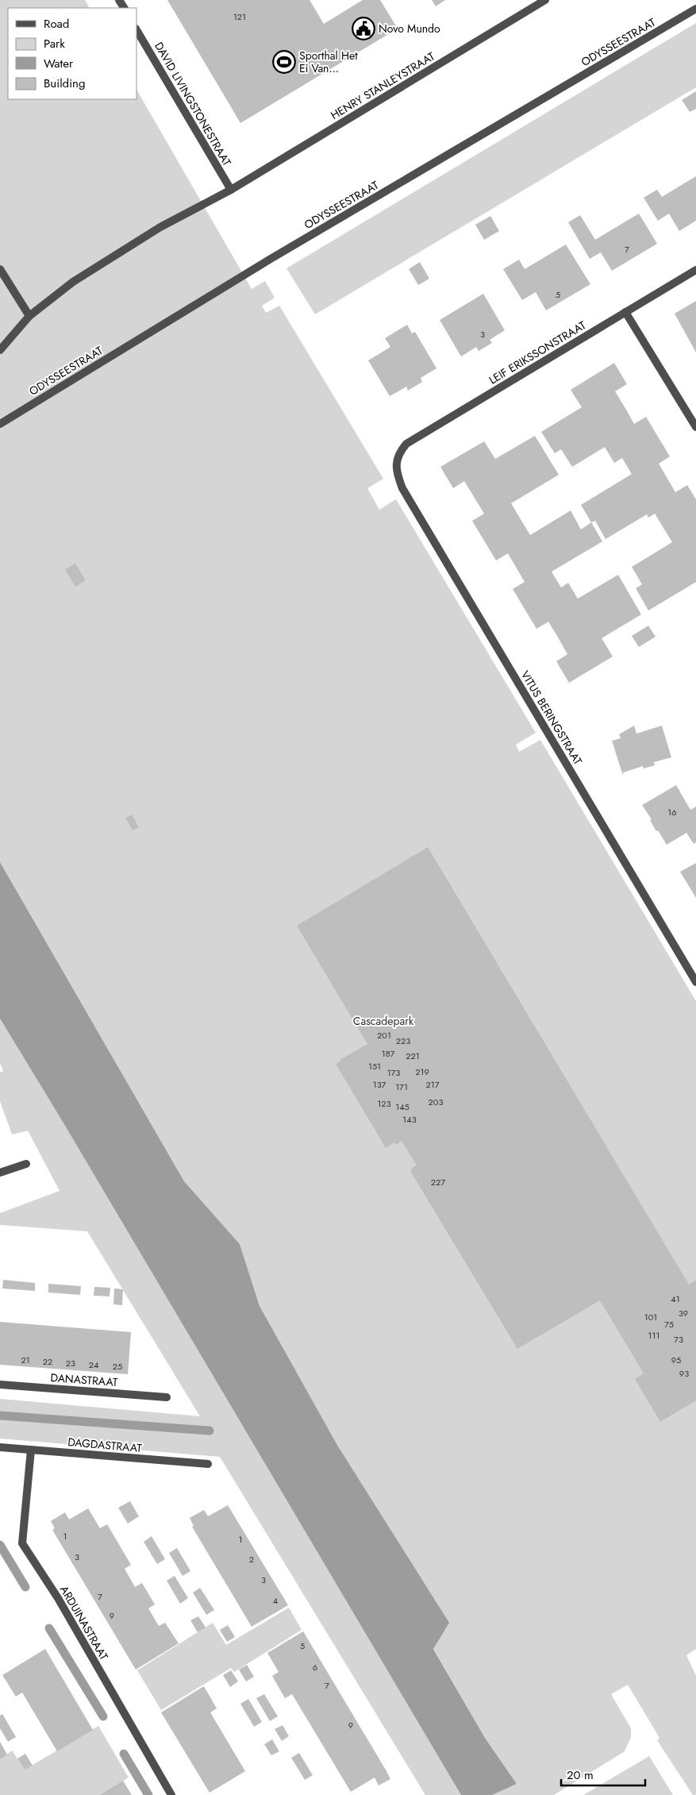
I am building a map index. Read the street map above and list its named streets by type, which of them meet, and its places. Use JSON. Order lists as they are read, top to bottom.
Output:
{
  "streets": {
    "street": [
      "ODYSSEESTRAAT",
      "HENRY STANLEYSTRAAT",
      "DAVID LIVINGSTONESTRAAT",
      "LEIF ERIKSSONSTRAAT",
      "VITUS BERINGSTRAAT",
      "DANASTRAAT",
      "DAGDASTRAAT",
      "ARDUINASTRAAT"
    ]
  },
  "crossings": [
    ["HENRY STANLEYSTRAAT", "DAVID LIVINGSTONESTRAAT"],
    ["LEIF ERIKSSONSTRAAT", "VITUS BERINGSTRAAT"],
    ["DAGDASTRAAT", "ARDUINASTRAAT"]
  ],
  "parks": ["Cascadepark"],
  "places": {
    "public building": ["Novo Mundo"],
    "sports": ["Sporthal Het Ei Van..."]
  },
  "house_numbers": [
    "121",
    "7",
    "5",
    "3",
    "16",
    "201",
    "223",
    "187",
    "221",
    "151",
    "219",
    "173",
    "137",
    "217",
    "171",
    "203",
    "123",
    "145",
    "143",
    "227",
    "41",
    "39",
    "101",
    "75",
    "111",
    "73",
    "21",
    "95",
    "22",
    "23",
    "24",
    "25",
    "93",
    "1",
    "1",
    "3",
    "2",
    "3",
    "7",
    "4",
    "9",
    "5",
    "6",
    "7",
    "9"
  ],
  "legend": [
    "Road",
    "Park",
    "Water",
    "Building"
  ],
  "scale_bar": "20 m"
}
